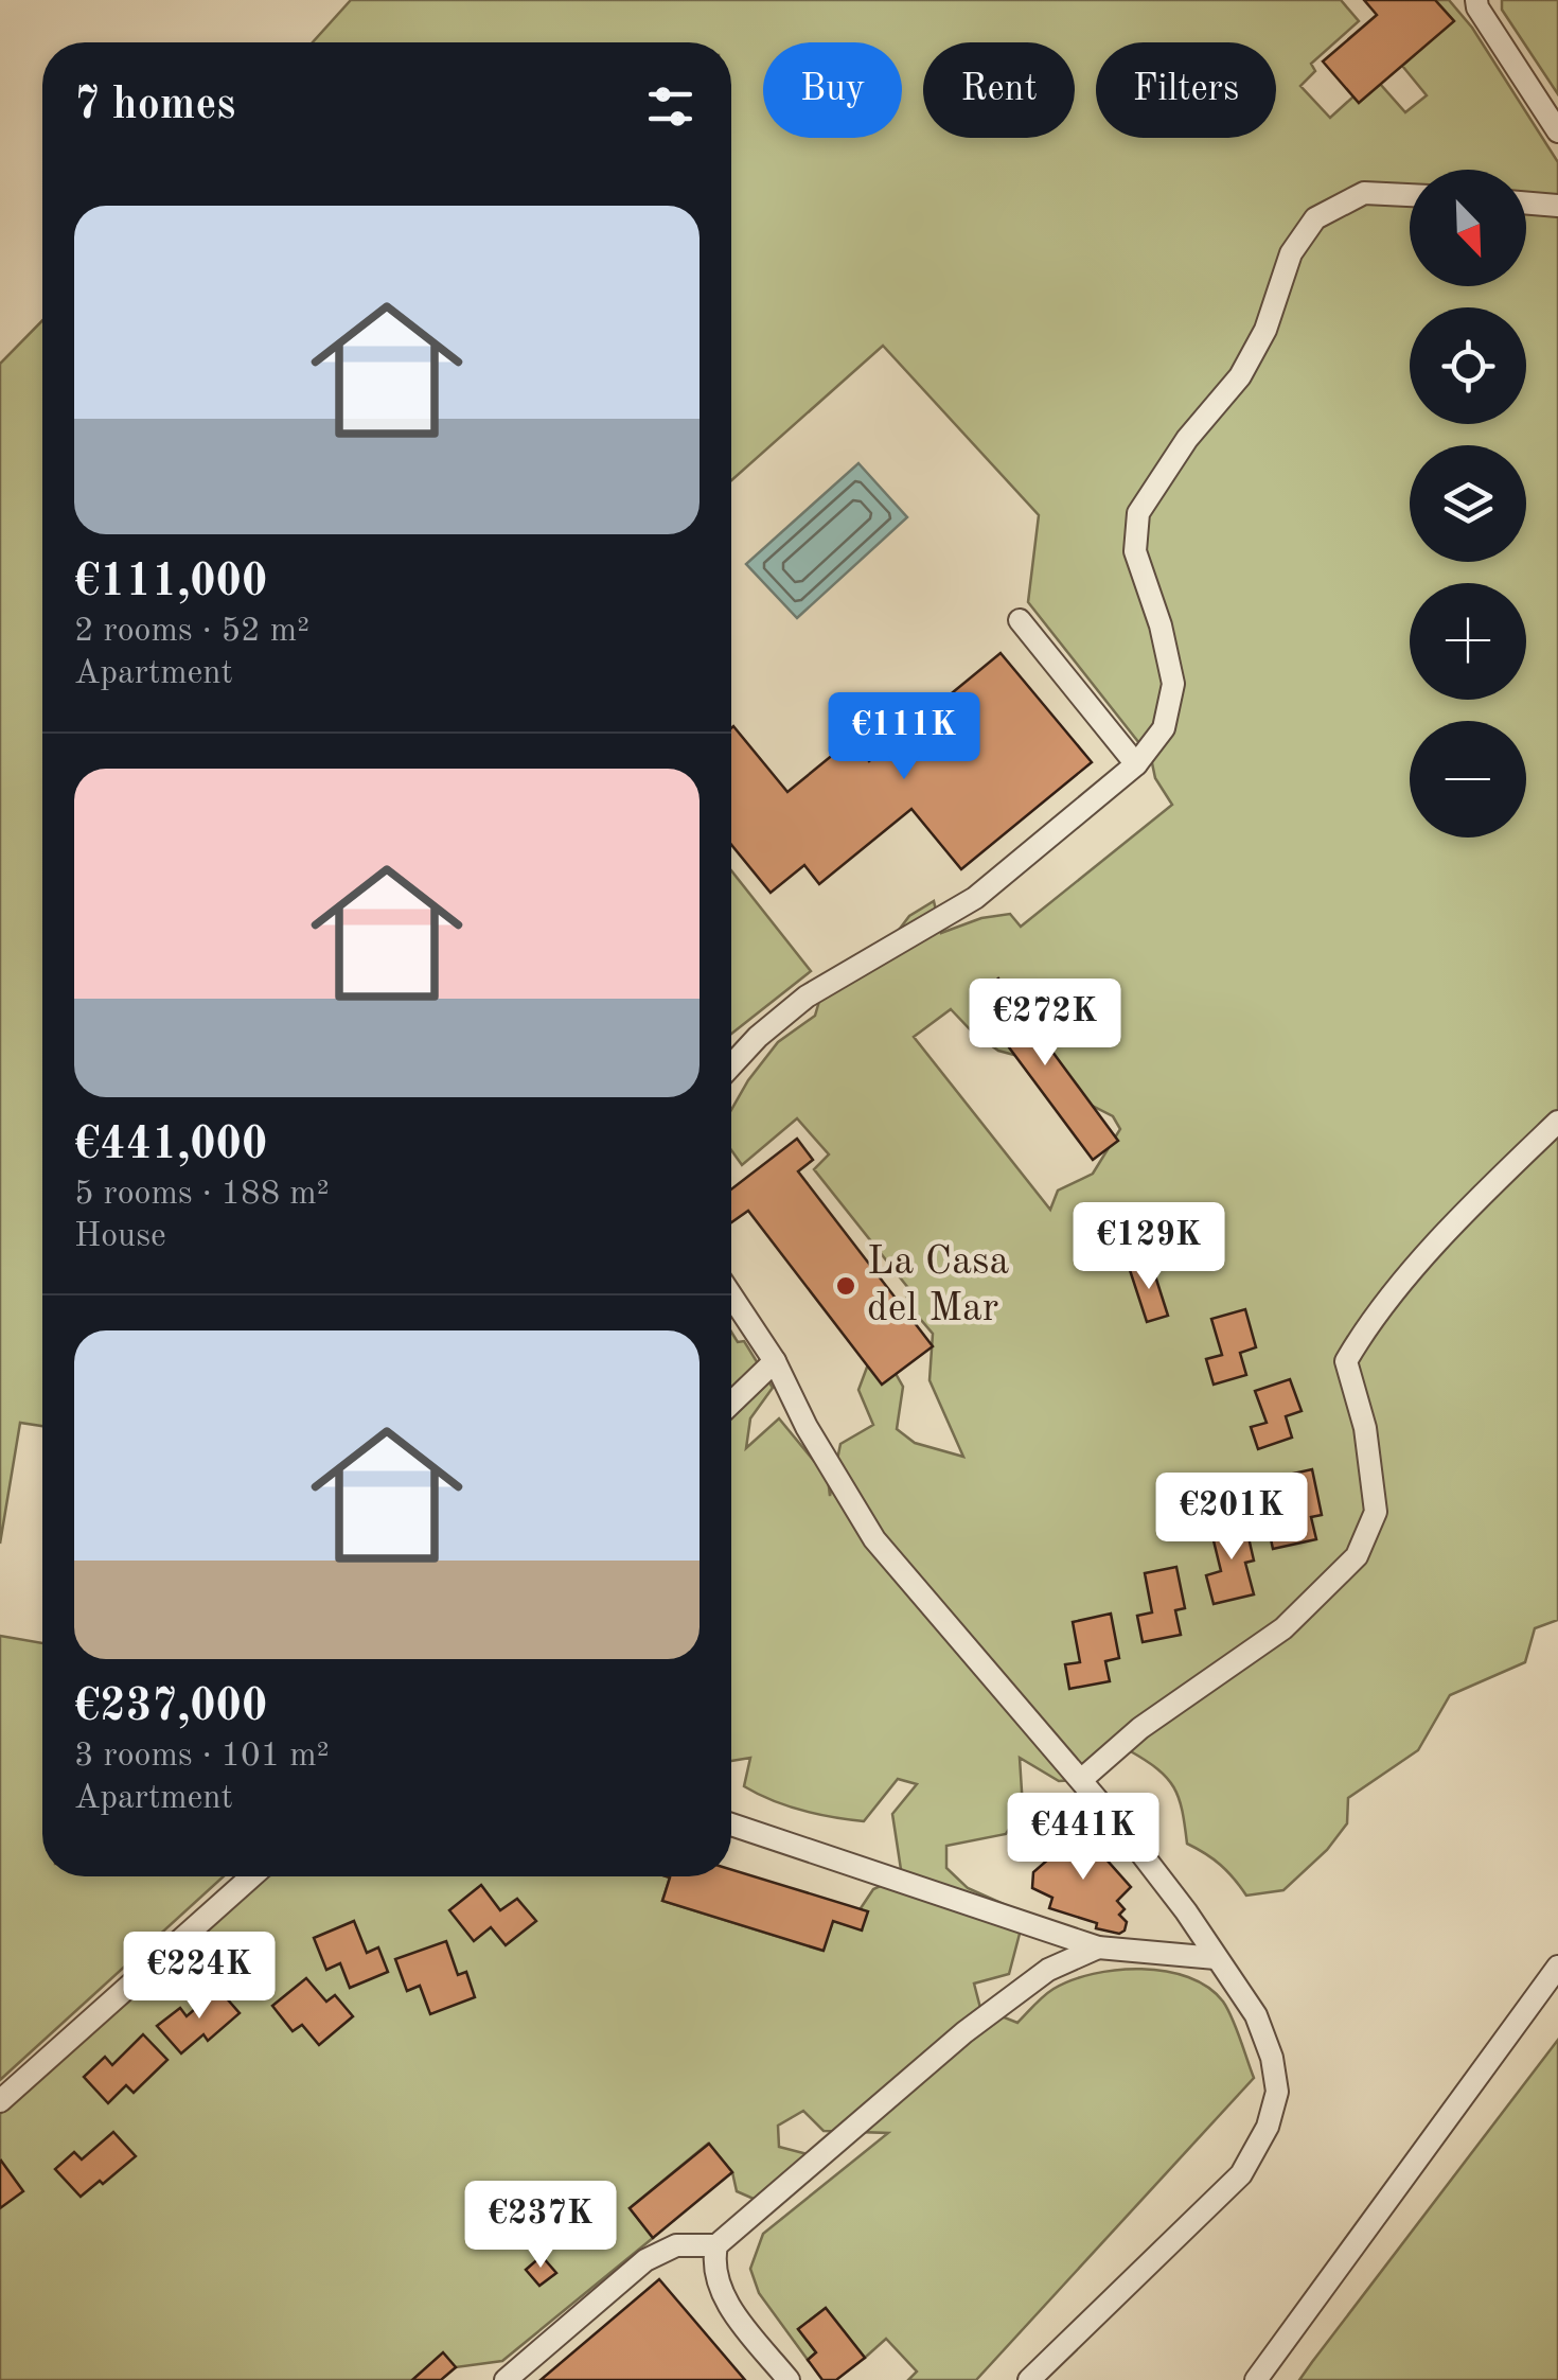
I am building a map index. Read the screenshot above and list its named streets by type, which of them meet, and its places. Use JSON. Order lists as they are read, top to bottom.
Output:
{
  "places": ["La Casa del Mar"],
  "north": "bottom right",
  "page": {
    "chip": ["Buy", "Rent", "Filters"],
    "heading": "7 homes",
    "map_buttons": ["+", "−"],
    "list": [
      {
        "name": "€111,000",
        "note": "2 rooms · 52 m² · Apartment"
      },
      {
        "name": "€441,000",
        "note": "5 rooms · 188 m² · House"
      },
      {
        "name": "€237,000",
        "note": "3 rooms · 101 m² · Apartment"
      }
    ],
    "price": [
      "€111K",
      "€272K",
      "€129K",
      "€201K",
      "€441K",
      "€224K",
      "€237K"
    ]
  }
}
